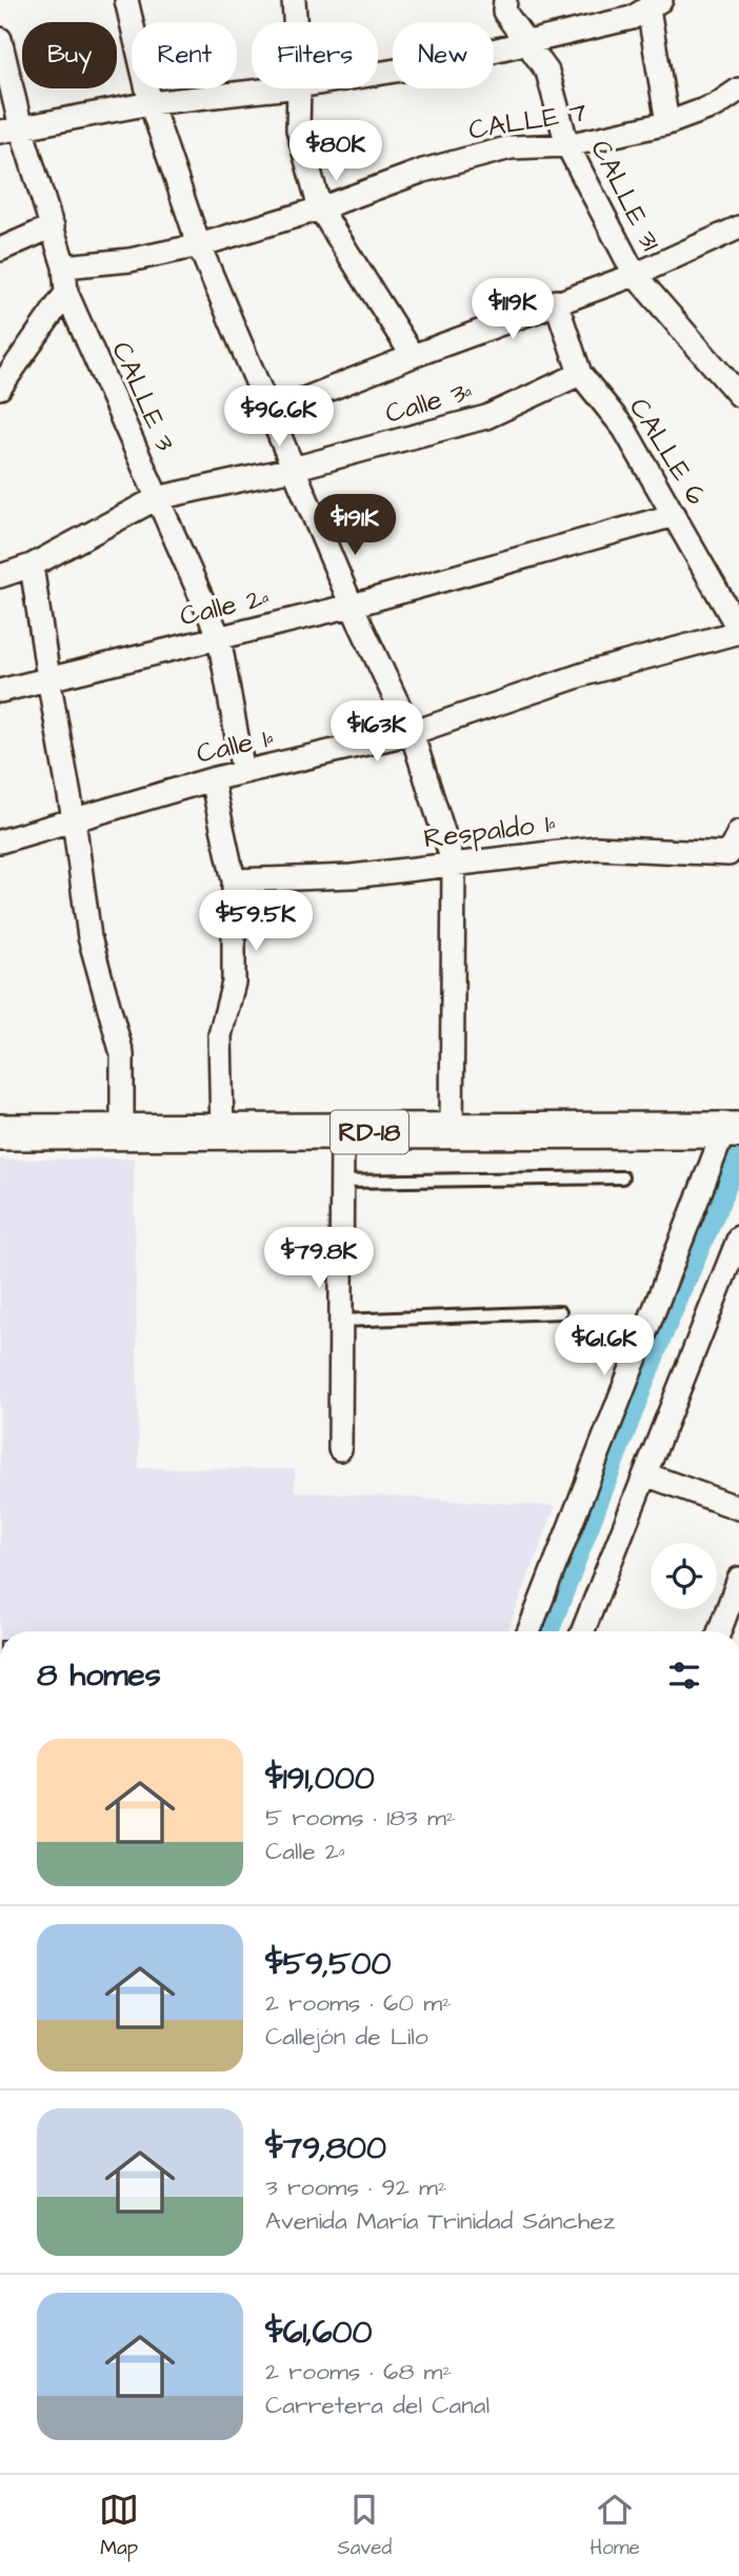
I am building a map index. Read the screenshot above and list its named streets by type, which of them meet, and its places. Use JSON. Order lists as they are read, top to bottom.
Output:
{
  "streets": {
    "main road": ["RD-18"],
    "street": [
      "CALLE 7",
      "CALLE 31",
      "CALLE 3",
      "Calle 3ª",
      "CALLE 6",
      "Calle 2ª",
      "Calle 1ª",
      "Respaldo 1ª"
    ]
  },
  "crossings": [
    ["CALLE 7", "CALLE 31"],
    ["CALLE 7", "CALLE 3"],
    ["CALLE 3", "Calle 3ª"],
    ["CALLE 3", "Calle 2ª"],
    ["CALLE 3", "Calle 1ª"],
    ["Calle 3ª", "CALLE 6"],
    ["CALLE 6", "Calle 2ª"],
    ["CALLE 6", "Calle 1ª"]
  ],
  "page": {
    "chip": [
      "Buy",
      "Rent",
      "Filters",
      "New"
    ],
    "price": [
      "$80K",
      "$119K",
      "$96.6K",
      "$191K",
      "$163K",
      "$59.5K",
      "$79.8K",
      "$61.6K"
    ],
    "heading": "8 homes",
    "list": [
      {
        "name": "$191,000",
        "note": "5 rooms · 183 m² · Calle 2ª"
      },
      {
        "name": "$59,500",
        "note": "2 rooms · 60 m² · Callejón de Lilo"
      },
      {
        "name": "$79,800",
        "note": "3 rooms · 92 m² · Avenida María Trinidad Sánchez"
      },
      {
        "name": "$61,600",
        "note": "2 rooms · 68 m² · Carretera del Canal"
      }
    ],
    "tabs": ["Map", "Saved", "Home"]
  }
}
